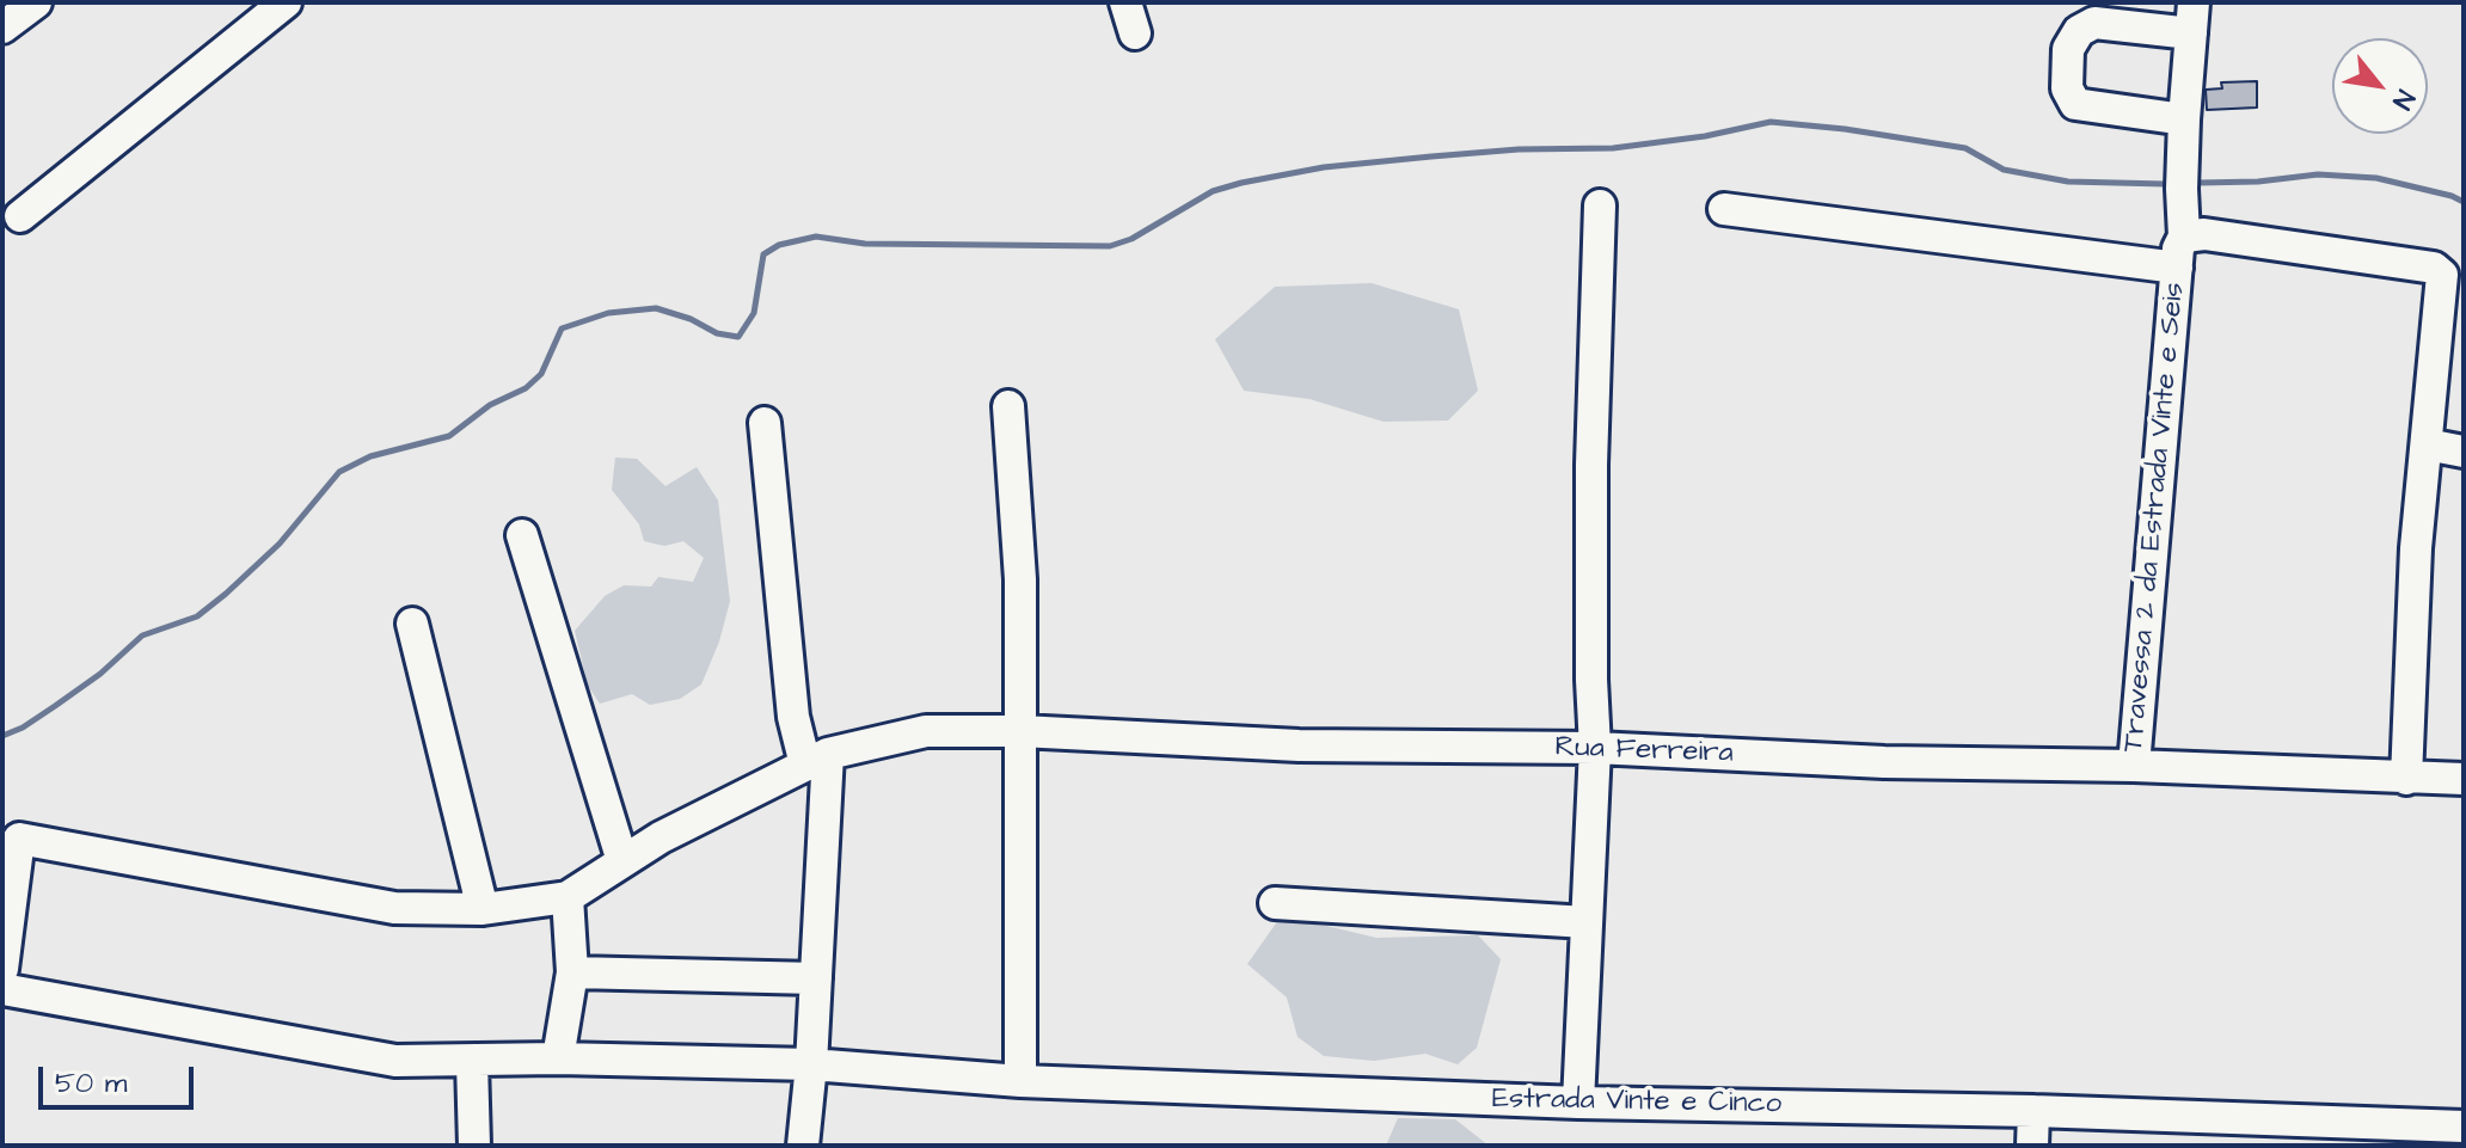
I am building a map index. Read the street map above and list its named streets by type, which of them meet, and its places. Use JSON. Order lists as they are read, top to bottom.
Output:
{
  "streets": {
    "street": ["Travessa 2 da Estrada Vinte e Seis", "Rua Ferreira", "Estrada Vinte e Cinco"]
  },
  "crossings": [
    ["Travessa 2 da Estrada Vinte e Seis", "Rua Ferreira"]
  ],
  "scale_bar": "50 m",
  "north": "bottom right"
}
